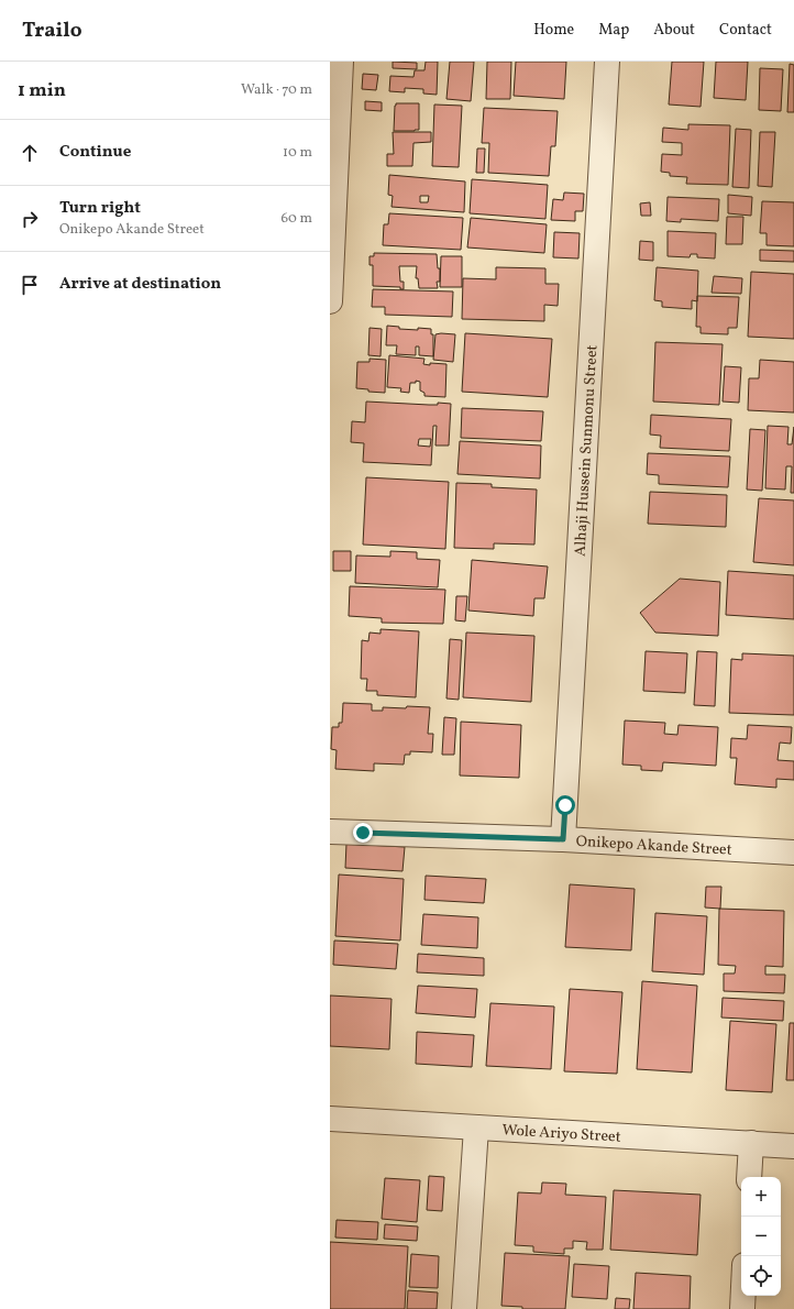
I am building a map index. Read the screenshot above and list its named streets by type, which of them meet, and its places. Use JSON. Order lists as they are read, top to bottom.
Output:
{
  "streets": {
    "street": ["Alhaji Hussein Sunmonu Street", "Onikepo Akande Street", "Wole Ariyo Street"]
  },
  "crossings": [
    ["Alhaji Hussein Sunmonu Street", "Onikepo Akande Street"]
  ],
  "page": {
    "header": "Trailo",
    "nav": [
      "Home",
      "Map",
      "About",
      "Contact"
    ],
    "heading": ["1 min", "Walk · 70 m"],
    "list": [
      ["Continue", "10 m"],
      ["Turn right", "Onikepo Akande Street", "60 m"],
      "Arrive at destination"
    ],
    "map_buttons": ["+", "−"]
  }
}
